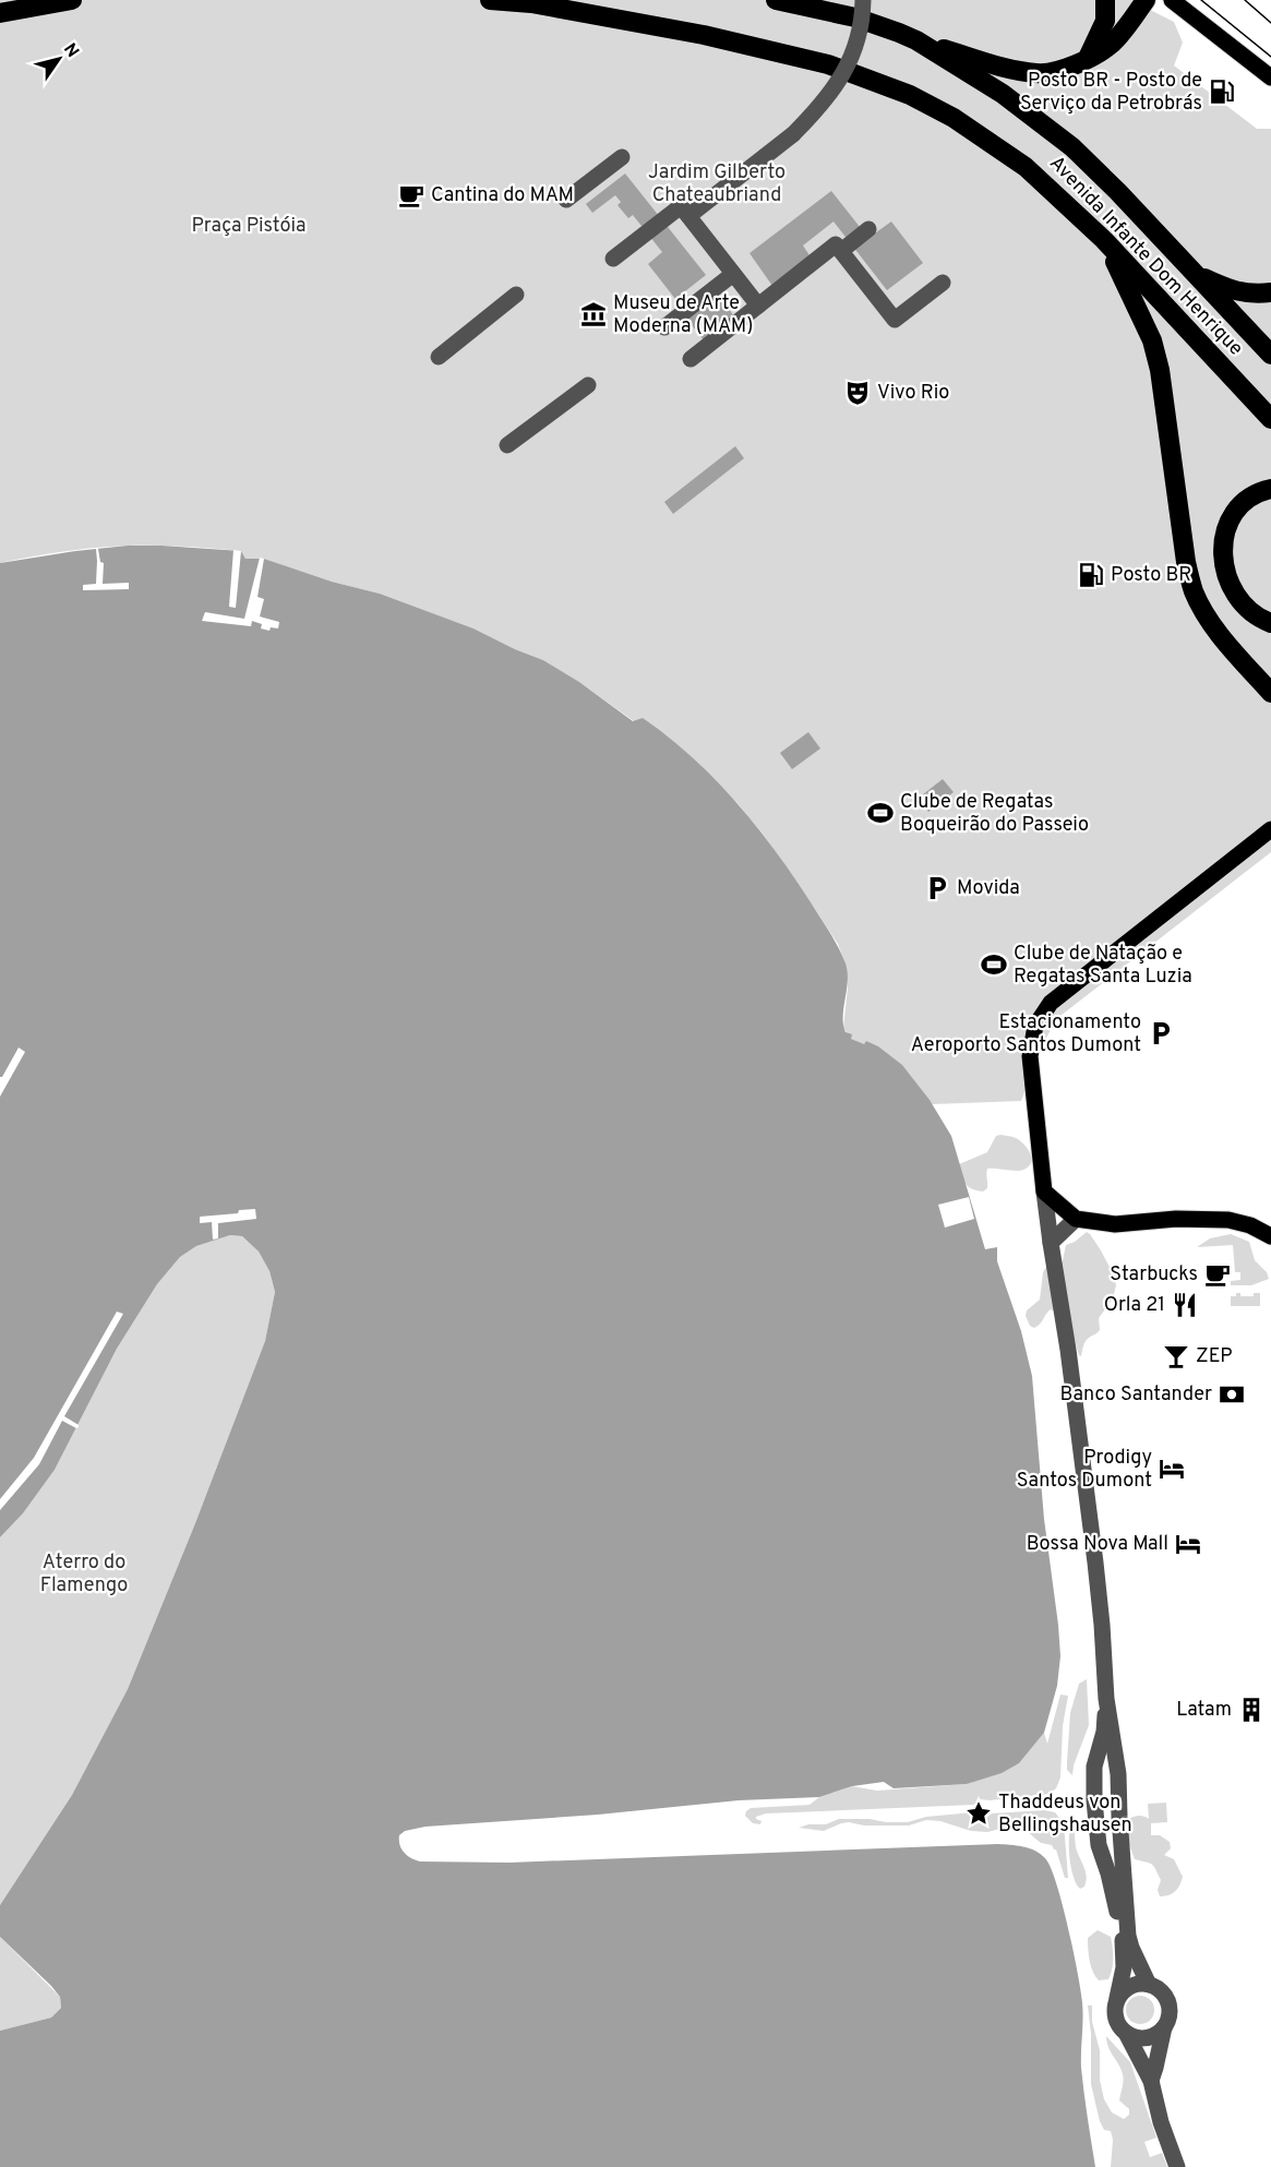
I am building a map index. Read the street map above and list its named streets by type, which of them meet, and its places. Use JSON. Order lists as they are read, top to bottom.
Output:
{
  "streets": {
    "highway": ["Avenida Infante Dom Henrique"]
  },
  "parks": ["Jardim Gilberto Chateaubriand", "Praça Pistóia", "Aterro do Flamengo"],
  "places": {
    "fuel station": ["Posto BR - Posto de Serviço da Petrobrás", "Posto BR"],
    "cafe": ["Cantina do MAM", "Starbucks"],
    "museum": ["Museu de Arte Moderna (MAM)"],
    "theatre": ["Vivo Rio"],
    "sports": ["Clube de Regatas Boqueirão do Passeio", "Clube de Natação e Regatas Santa Luzia"],
    "parking": ["Movida", "Estacionamento Aeroporto Santos Dumont"],
    "restaurant": ["Orla 21"],
    "bar": ["ZEP"],
    "bank": ["Banco Santander"],
    "hotel": ["Prodigy Santos Dumont", "Bossa Nova Mall"],
    "building": ["Latam"],
    "place": ["Thaddeus von Bellingshausen"]
  },
  "north": "top right"
}
